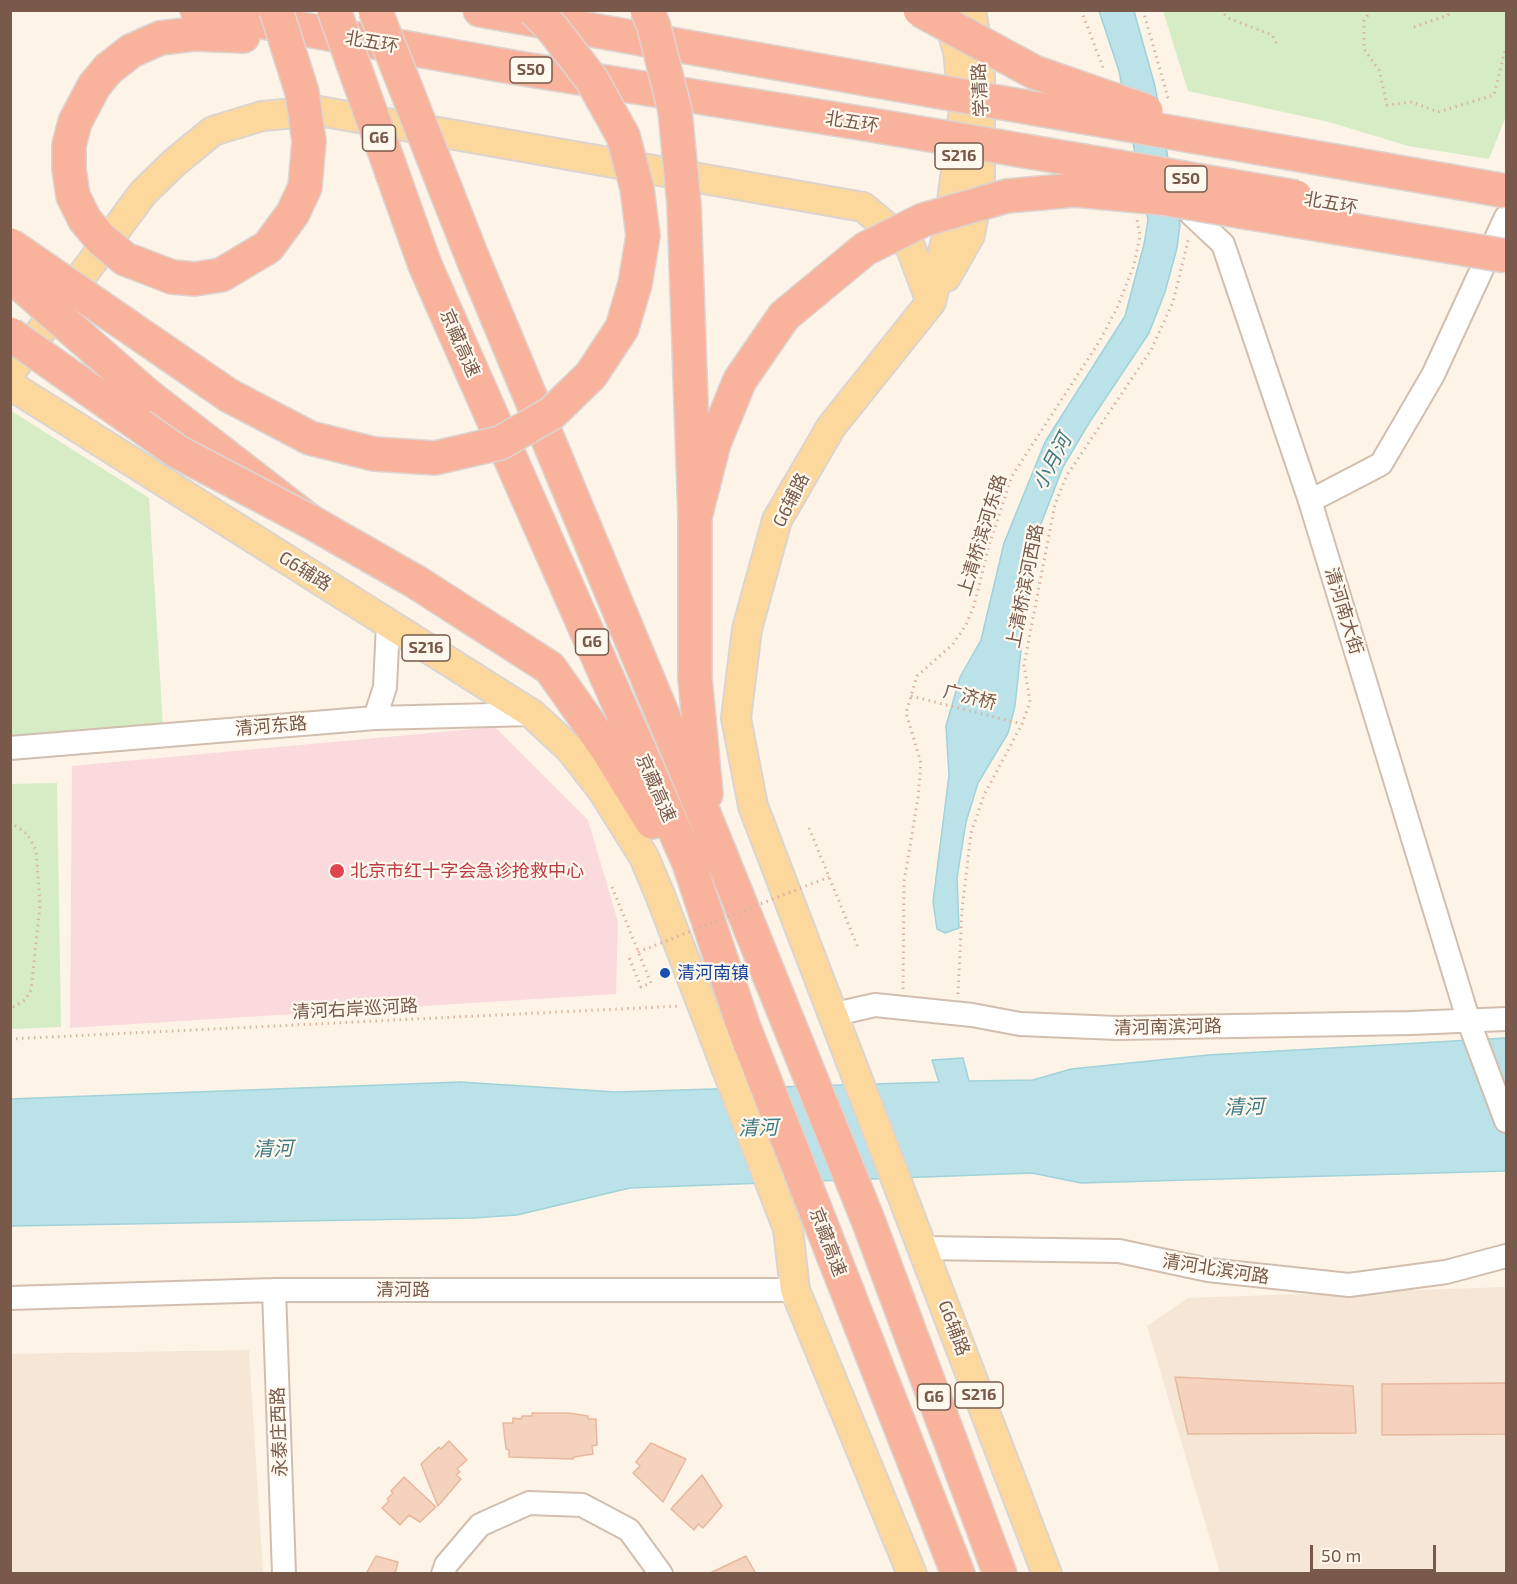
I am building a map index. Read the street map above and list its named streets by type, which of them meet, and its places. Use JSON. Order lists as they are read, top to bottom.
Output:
{
  "streets": {
    "highway": [
      "北五环",
      "S50",
      "G6",
      "京藏高速"
    ],
    "main road": ["学清路", "S216", "G6辅路"],
    "street": [
      "清河南大街",
      "清河东路",
      "清河南滨河路",
      "清河北滨河路",
      "清河路",
      "永泰庄西路"
    ],
    "path": [
      "上清桥滨河东路",
      "上清桥滨河西路",
      "广济桥",
      "清河右岸巡河路"
    ]
  },
  "crossings": [
    ["学清路", "G6辅路"],
    ["G6辅路", "清河东路"],
    ["G6辅路", "清河右岸巡河路"],
    ["G6辅路", "清河南滨河路"],
    ["G6辅路", "清河北滨河路"],
    ["G6辅路", "清河路"],
    ["上清桥滨河东路", "广济桥"],
    ["上清桥滨河东路", "清河南滨河路"],
    ["上清桥滨河西路", "清河南大街"],
    ["上清桥滨河西路", "广济桥"],
    ["上清桥滨河西路", "清河南滨河路"],
    ["清河南大街", "清河南滨河路"],
    ["清河路", "永泰庄西路"]
  ],
  "water": ["小月河", "清河"],
  "places": ["北京市红十字会急诊抢救中心", "清河南镇"],
  "scale_bar": "50 m"
}
